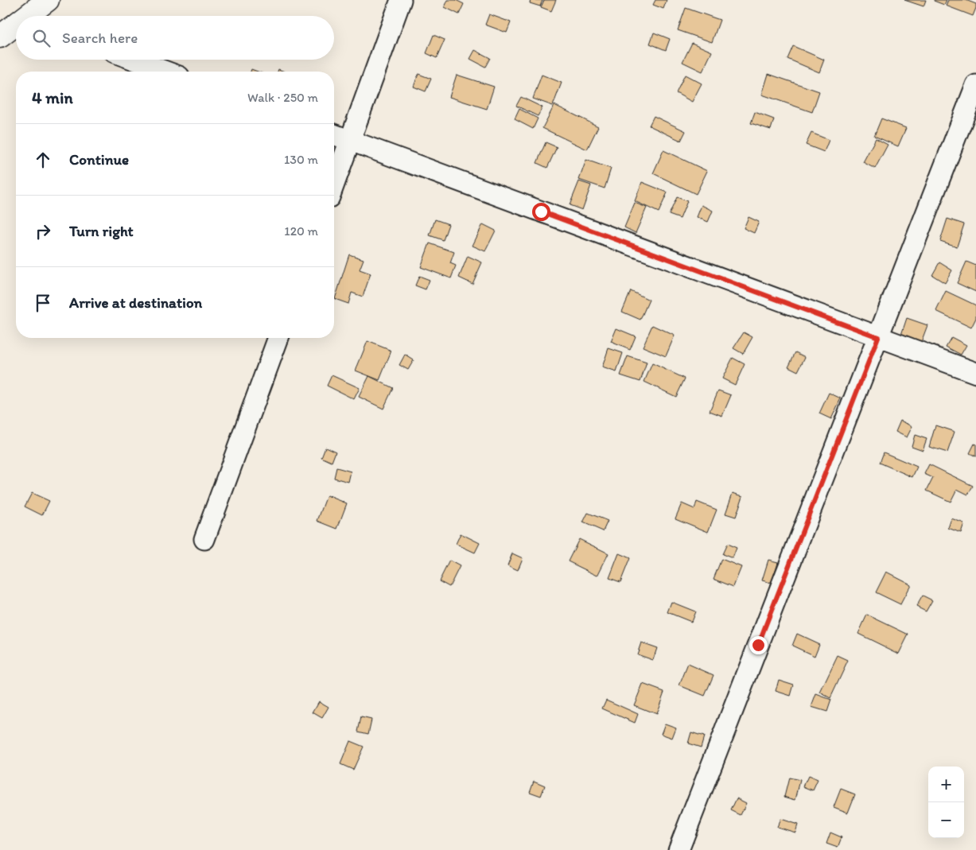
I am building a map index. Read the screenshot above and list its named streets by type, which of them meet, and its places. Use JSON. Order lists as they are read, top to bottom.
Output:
{
  "page": {
    "search": "Search here",
    "heading": ["4 min", "Walk · 250 m"],
    "list": [
      ["Continue", "130 m"],
      ["Turn right", "120 m"],
      "Arrive at destination"
    ],
    "map_buttons": ["+", "−"]
  }
}
